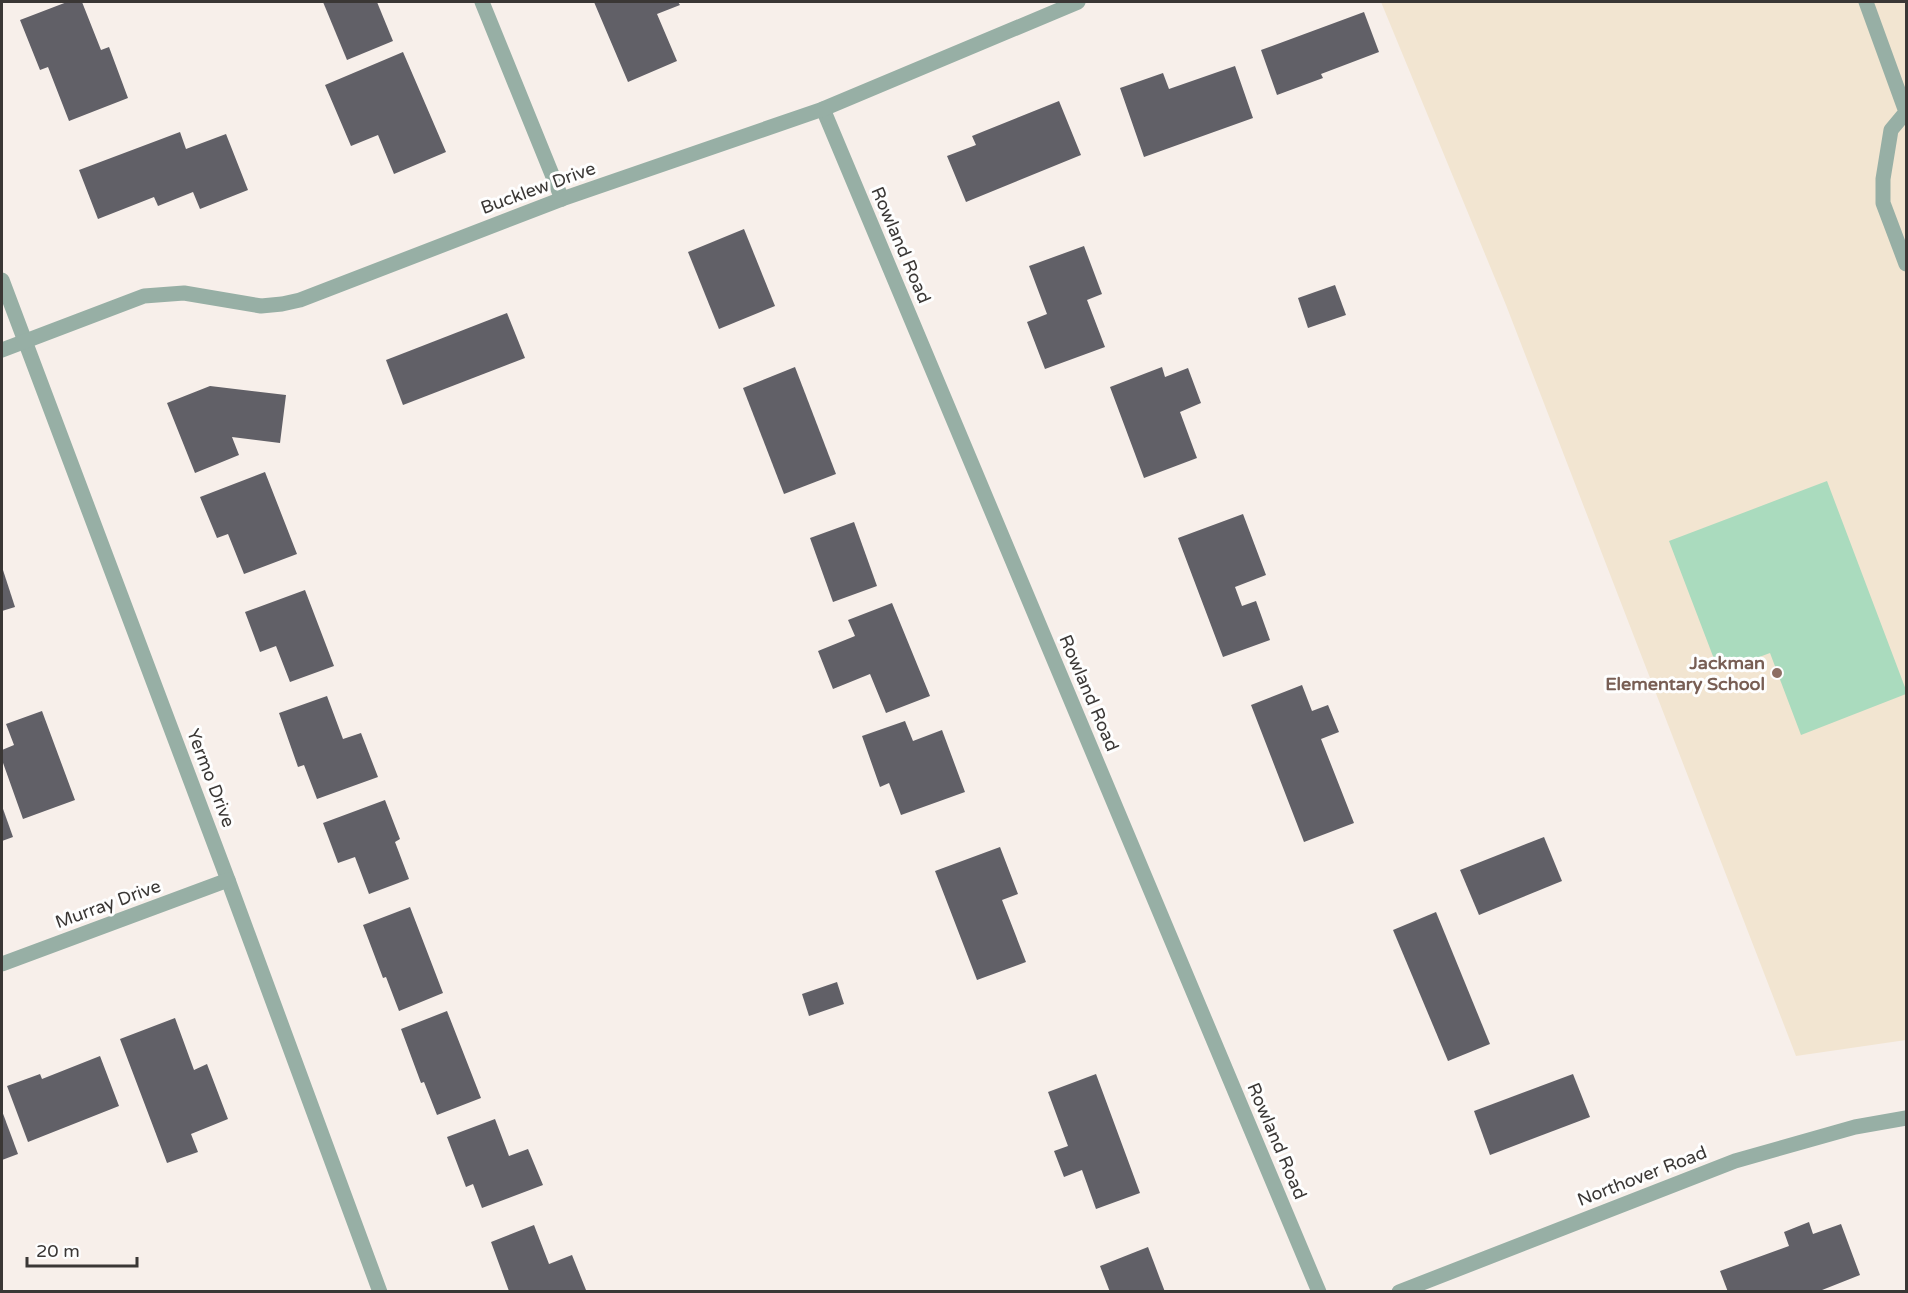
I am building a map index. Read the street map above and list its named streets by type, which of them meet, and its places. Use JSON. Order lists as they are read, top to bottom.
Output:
{
  "streets": {
    "street": [
      "Bucklew Drive",
      "Rowland Road",
      "Yermo Drive",
      "Murray Drive",
      "Northover Road"
    ]
  },
  "crossings": [
    ["Bucklew Drive", "Rowland Road"],
    ["Bucklew Drive", "Yermo Drive"],
    ["Yermo Drive", "Murray Drive"]
  ],
  "places": ["Jackman Elementary School"],
  "scale_bar": "20 m"
}
